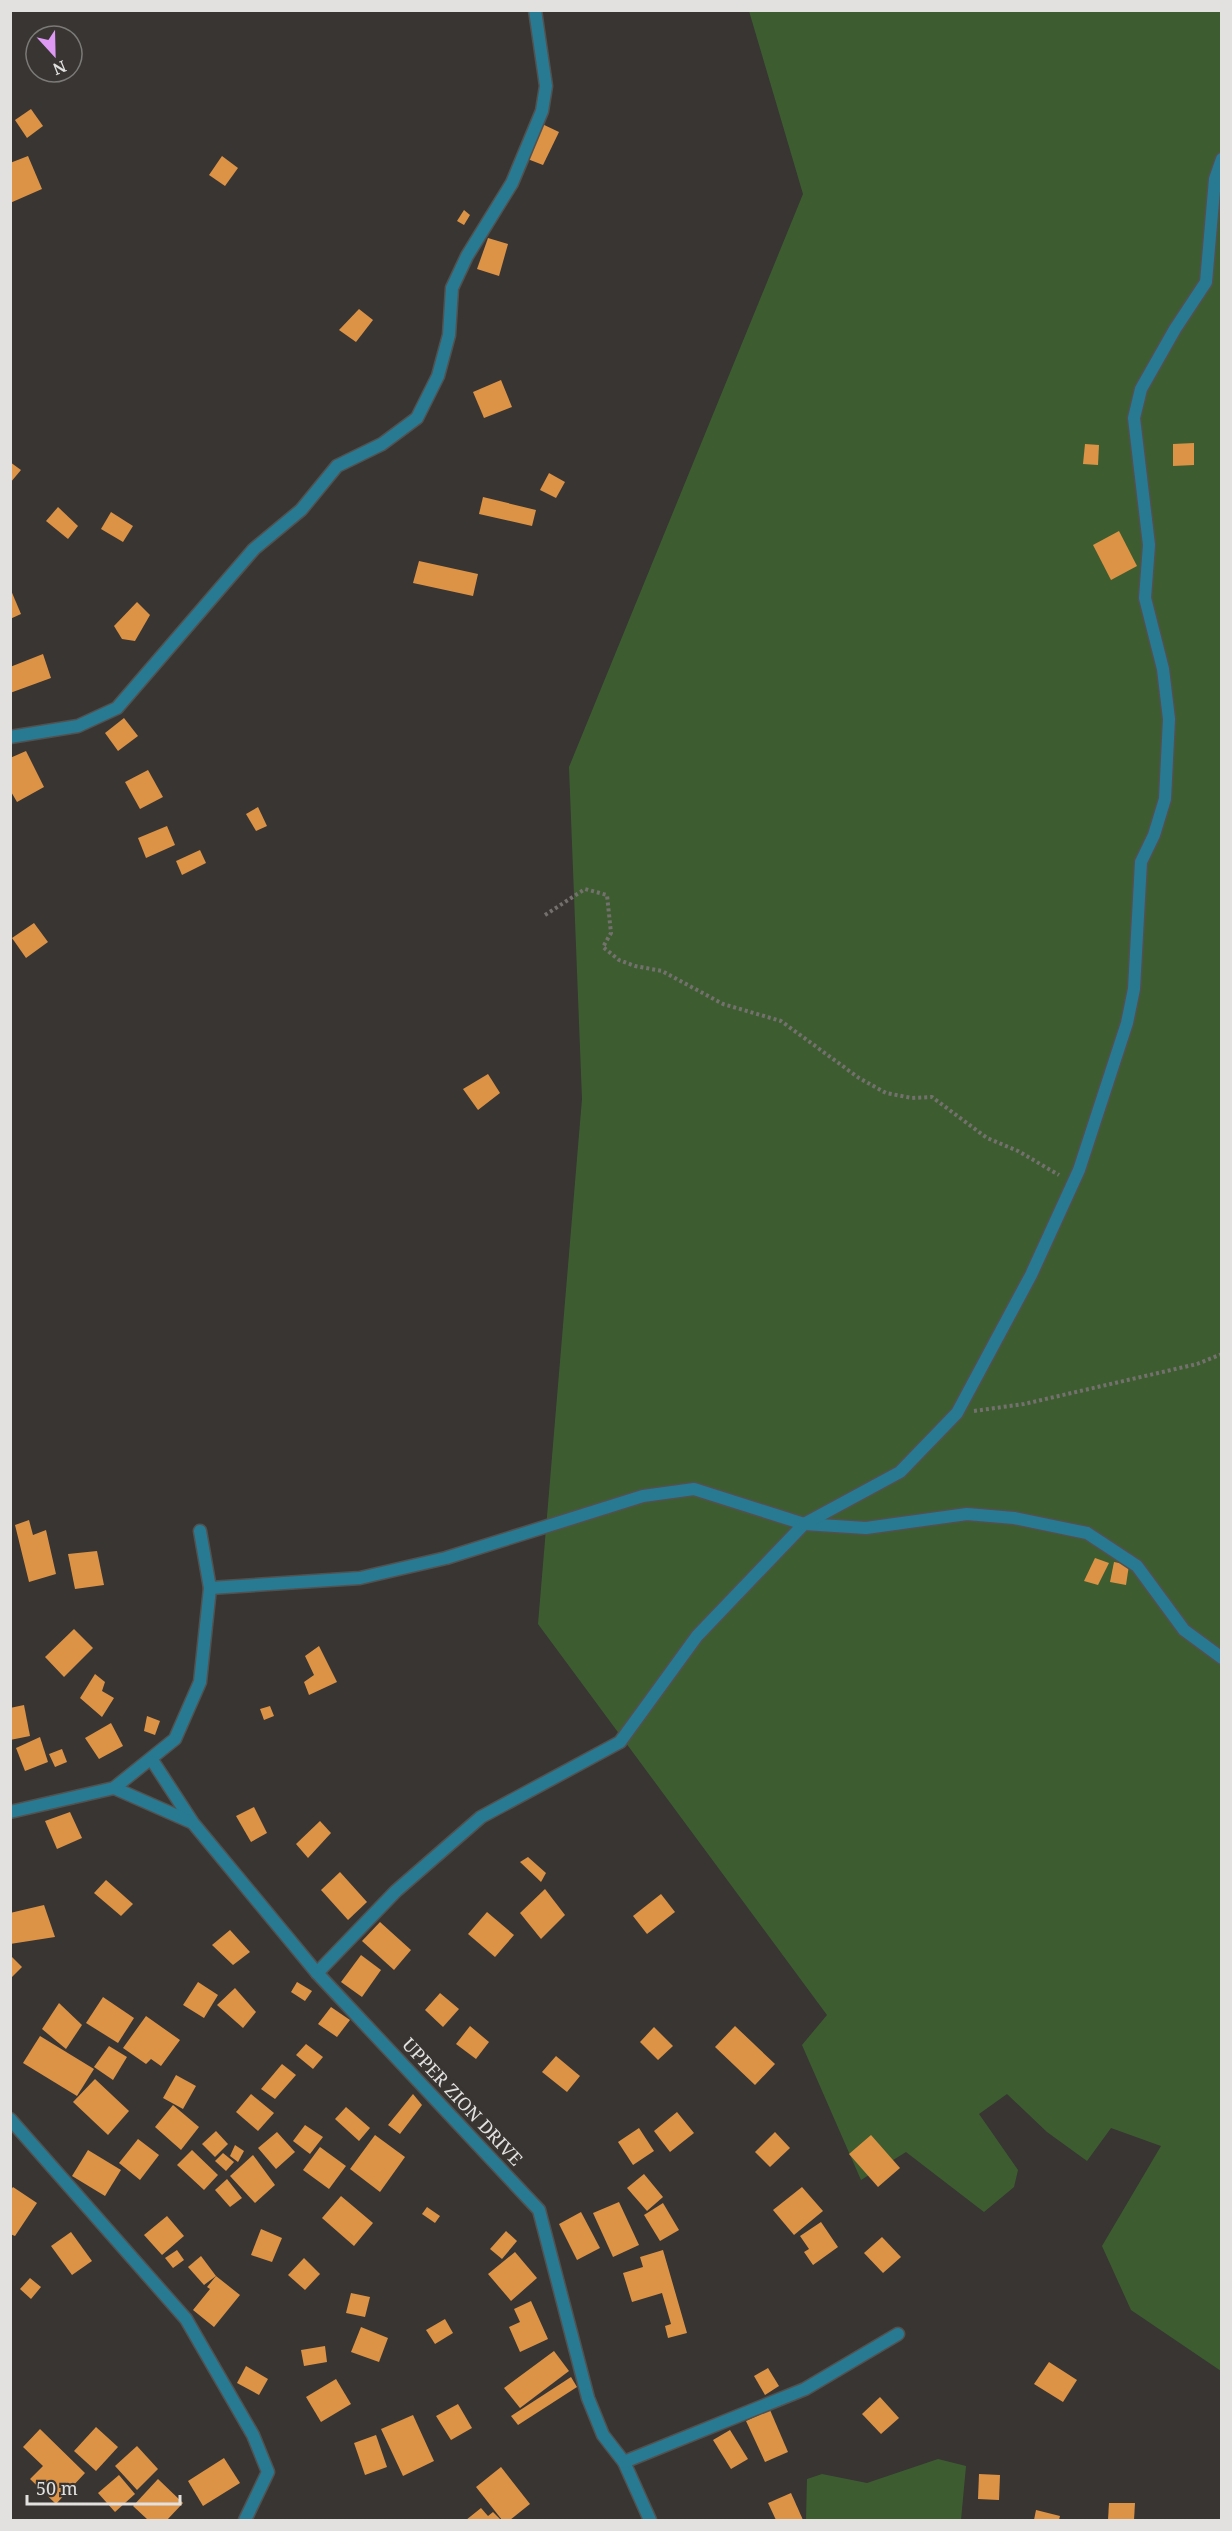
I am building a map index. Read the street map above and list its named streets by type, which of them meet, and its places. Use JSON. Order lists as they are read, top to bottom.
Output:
{
  "streets": {
    "street": ["UPPER ZION DRIVE"]
  },
  "scale_bar": "50 m",
  "north": "bottom"
}
